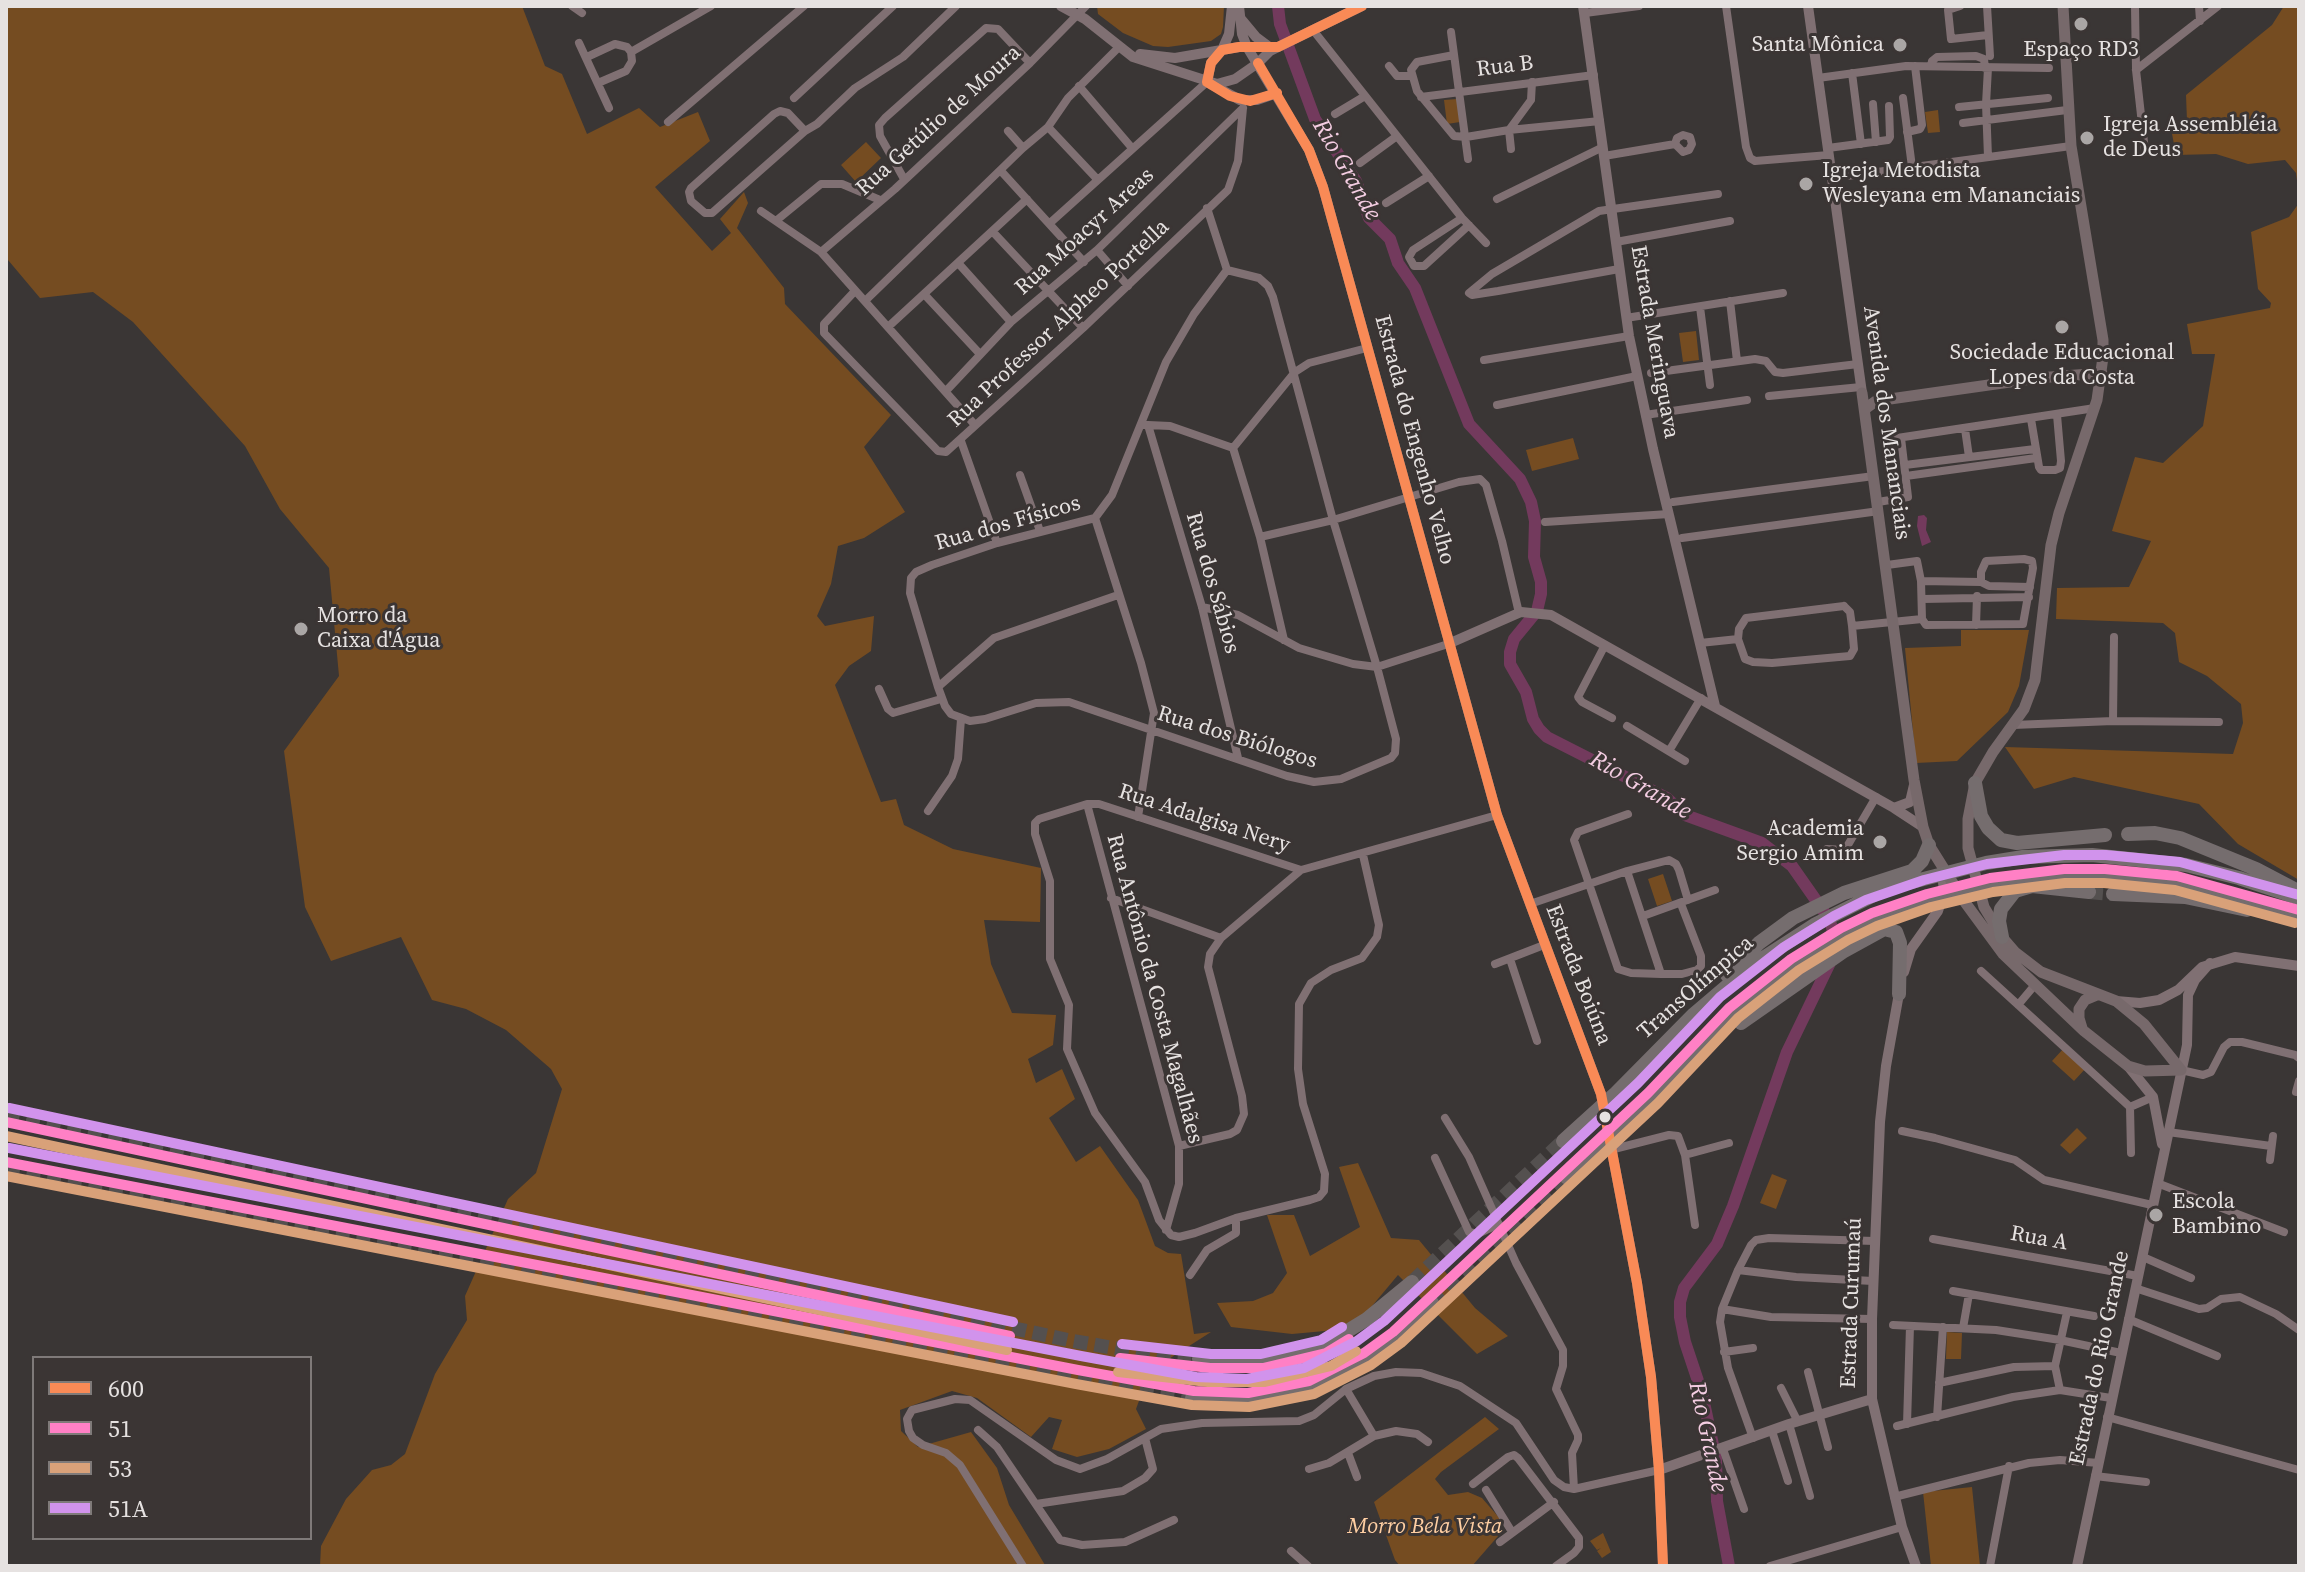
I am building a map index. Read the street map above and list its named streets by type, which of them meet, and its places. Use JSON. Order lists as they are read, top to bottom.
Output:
{
  "streets": {
    "highway": ["TransOlímpica"],
    "main road": ["Avenida dos Mananciais", "Estrada do Rio Grande"],
    "street": [
      "Rua B",
      "Rua Getúlio de Moura",
      "Rua Moacyr Areas",
      "Rua Professor Alpheo Portella",
      "Estrada Meringuava",
      "Estrada do Engenho Velho",
      "Rua dos Físicos",
      "Rua dos Sábios",
      "Rua dos Biólogos",
      "Rua Adalgisa Nery",
      "Estrada Boiúna",
      "Rua Antônio da Costa Magalhães",
      "Rua A",
      "Estrada Curumaú"
    ]
  },
  "crossings": [
    ["Rua B", "Estrada Meringuava"],
    ["Rua Moacyr Areas", "Rua Professor Alpheo Portella"],
    ["Avenida dos Mananciais", "Estrada do Rio Grande"],
    ["Estrada do Engenho Velho", "Estrada Boiúna"],
    ["Rua dos Físicos", "Rua dos Sábios"],
    ["Rua dos Físicos", "Rua dos Biólogos"],
    ["Rua dos Sábios", "Rua dos Biólogos"],
    ["Rua Adalgisa Nery", "Rua Antônio da Costa Magalhães"],
    ["Estrada Boiúna", "Estrada Curumaú"],
    ["Rua A", "Estrada do Rio Grande"],
    ["Estrada Curumaú", "Estrada do Rio Grande"]
  ],
  "water": ["Rio Grande"],
  "parks": ["Morro Bela Vista"],
  "places": [
    "Espaço RD3",
    "Santa Mônica",
    "Igreja Assembléia de Deus",
    "Igreja Metodista Wesleyana em Mananciais",
    "Sociedade Educacional Lopes da Costa",
    "Morro da Caixa d'Água",
    "Academia Sergio Amim",
    "Escola Bambino"
  ],
  "lines": [
    "transit line 600",
    "transit line 51A",
    "transit line 51",
    "transit line 53"
  ],
  "legend": [
    "600",
    "51",
    "53",
    "51A"
  ]
}
